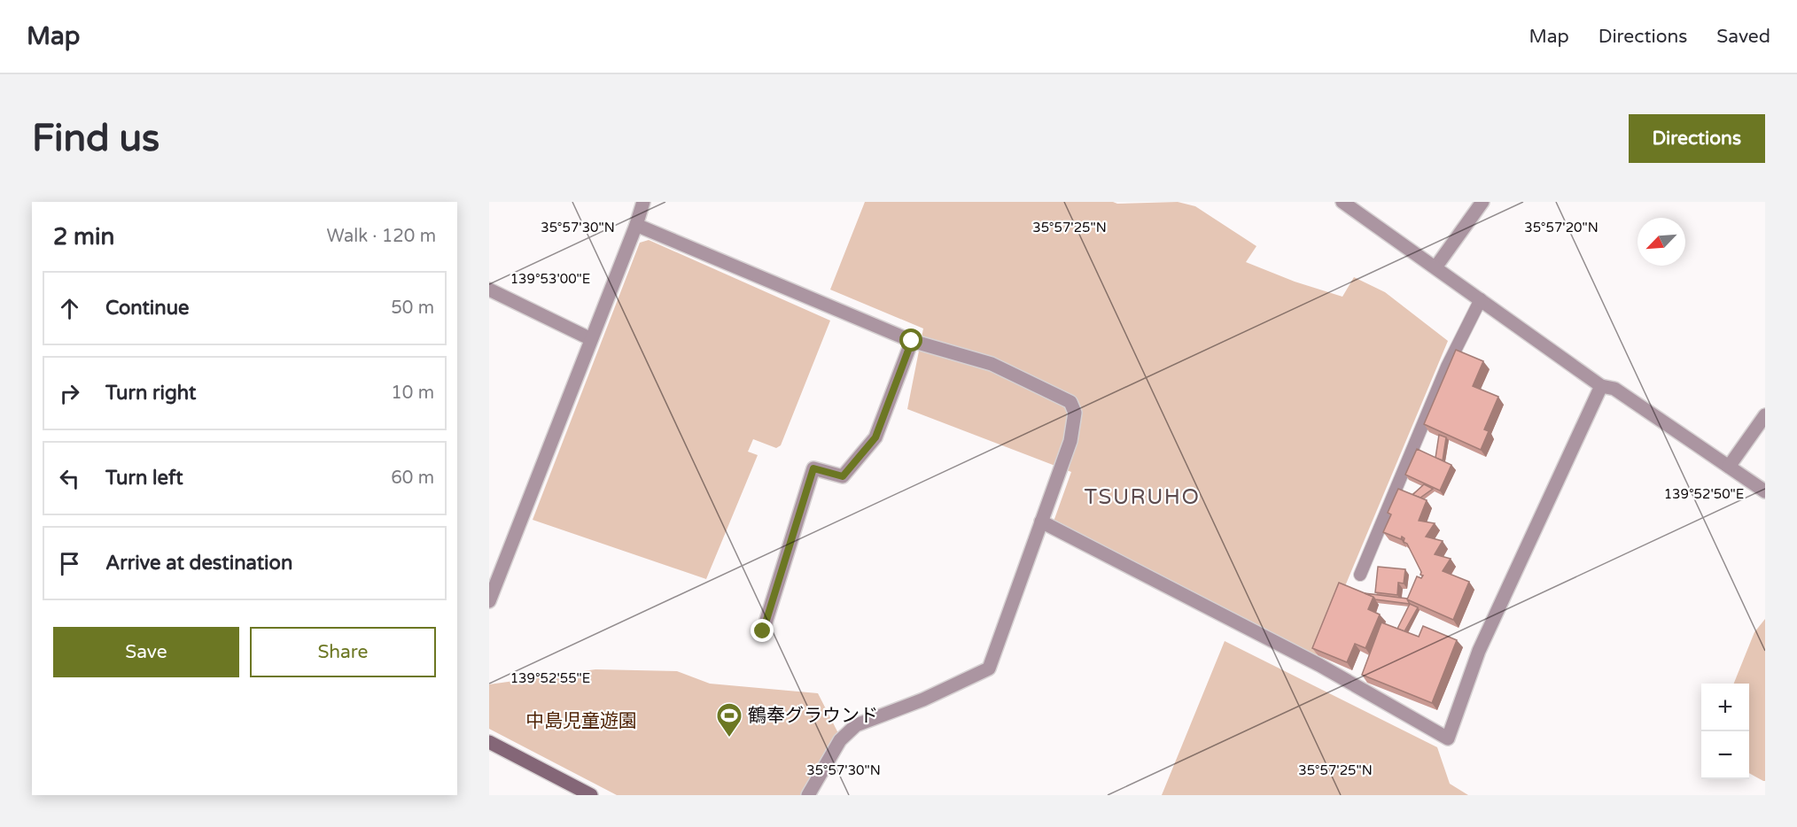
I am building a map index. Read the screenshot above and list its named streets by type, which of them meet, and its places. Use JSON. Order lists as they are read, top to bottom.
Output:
{
  "districts": ["TSURUHO"],
  "parks": ["中島児童遊園"],
  "places": {
    "sports": ["鶴奉グラウンド"]
  },
  "north": "bottom left",
  "page": {
    "header": "Map",
    "nav": ["Map", "Directions", "Saved"],
    "buttons": [
      "Directions",
      ["Save", "Share"]
    ],
    "title": "Find us",
    "heading": ["2 min", "Walk · 120 m"],
    "list": [
      ["Continue", "50 m"],
      ["Turn right", "10 m"],
      ["Turn left", "60 m"],
      "Arrive at destination"
    ],
    "map_buttons": ["+", "−"]
  },
  "coordinates": [
    "35°57'30\"N",
    "35°57'25\"N",
    "35°57'20\"N",
    "139°53'00\"E",
    "139°52'50\"E",
    "139°52'55\"E"
  ]
}
